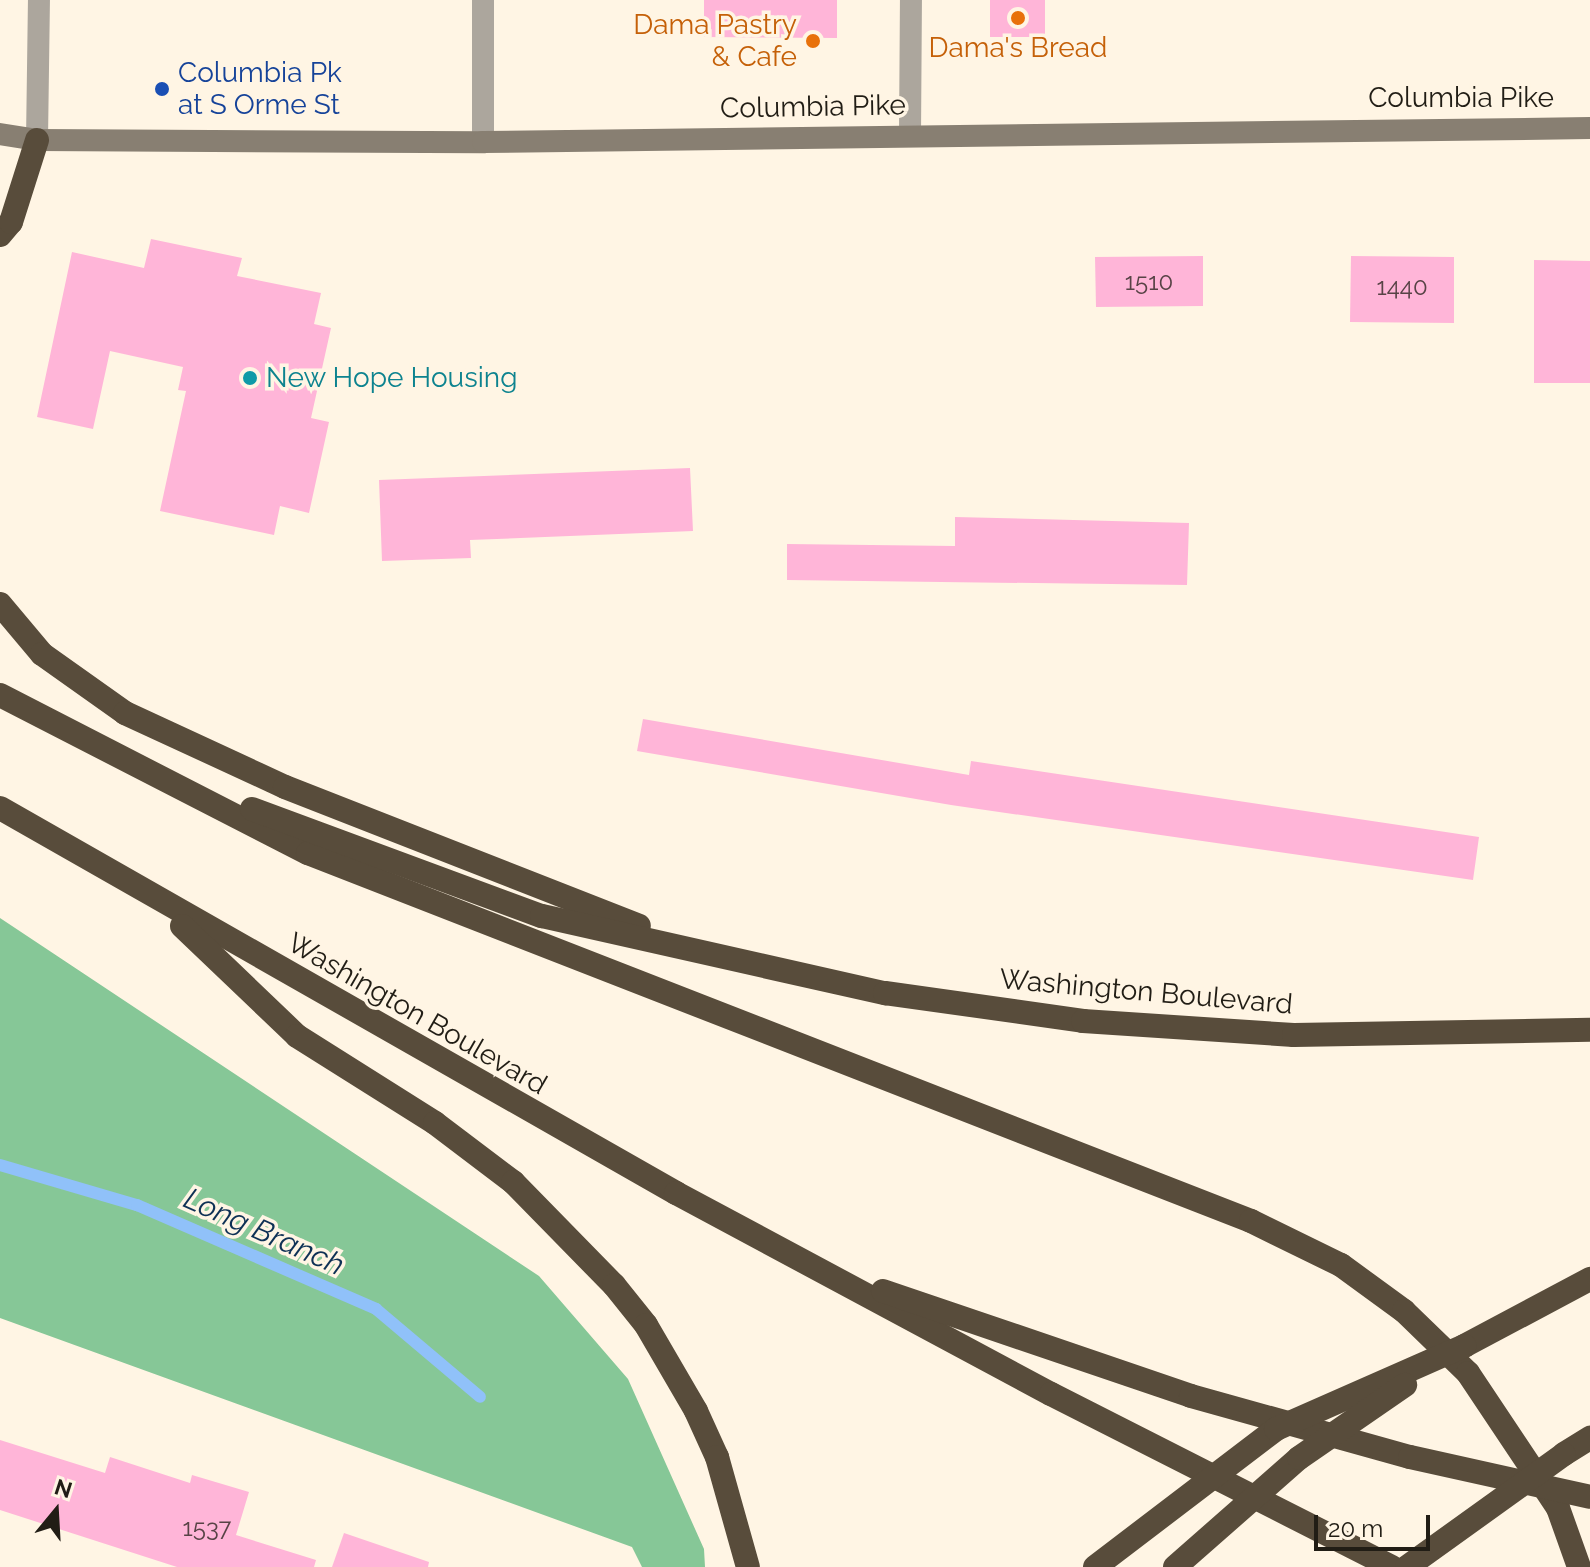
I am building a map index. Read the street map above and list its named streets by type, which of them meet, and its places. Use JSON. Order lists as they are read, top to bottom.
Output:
{
  "streets": {
    "highway": ["Washington Boulevard"],
    "main road": ["Columbia Pike"]
  },
  "water": ["Long Branch"],
  "places": [
    "Dama's Bread",
    "Dama Pastry & Cafe",
    "Columbia Pk at S Orme St",
    "New Hope Housing"
  ],
  "house_numbers": ["1510", "1440", "1537"],
  "scale_bar": "20 m",
  "north": "top"
}
